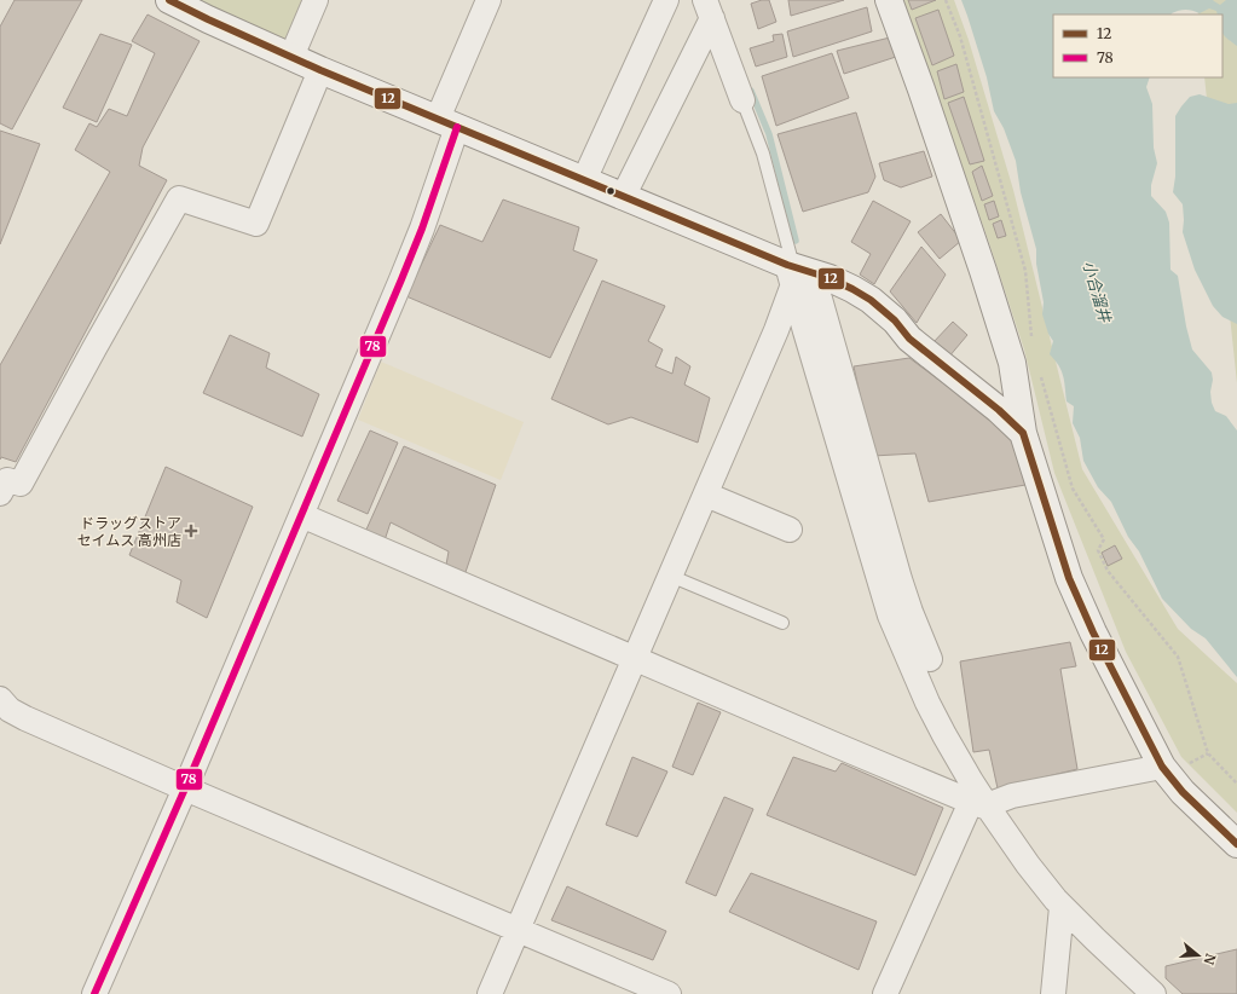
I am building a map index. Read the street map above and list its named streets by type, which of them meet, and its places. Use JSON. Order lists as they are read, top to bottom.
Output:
{
  "water": ["小合溜井"],
  "places": {
    "health": ["ドラッグストア セイムス 高州店"]
  },
  "lines": ["transit line 12", "transit line 78"],
  "legend": ["12", "78"],
  "north": "right"
}
